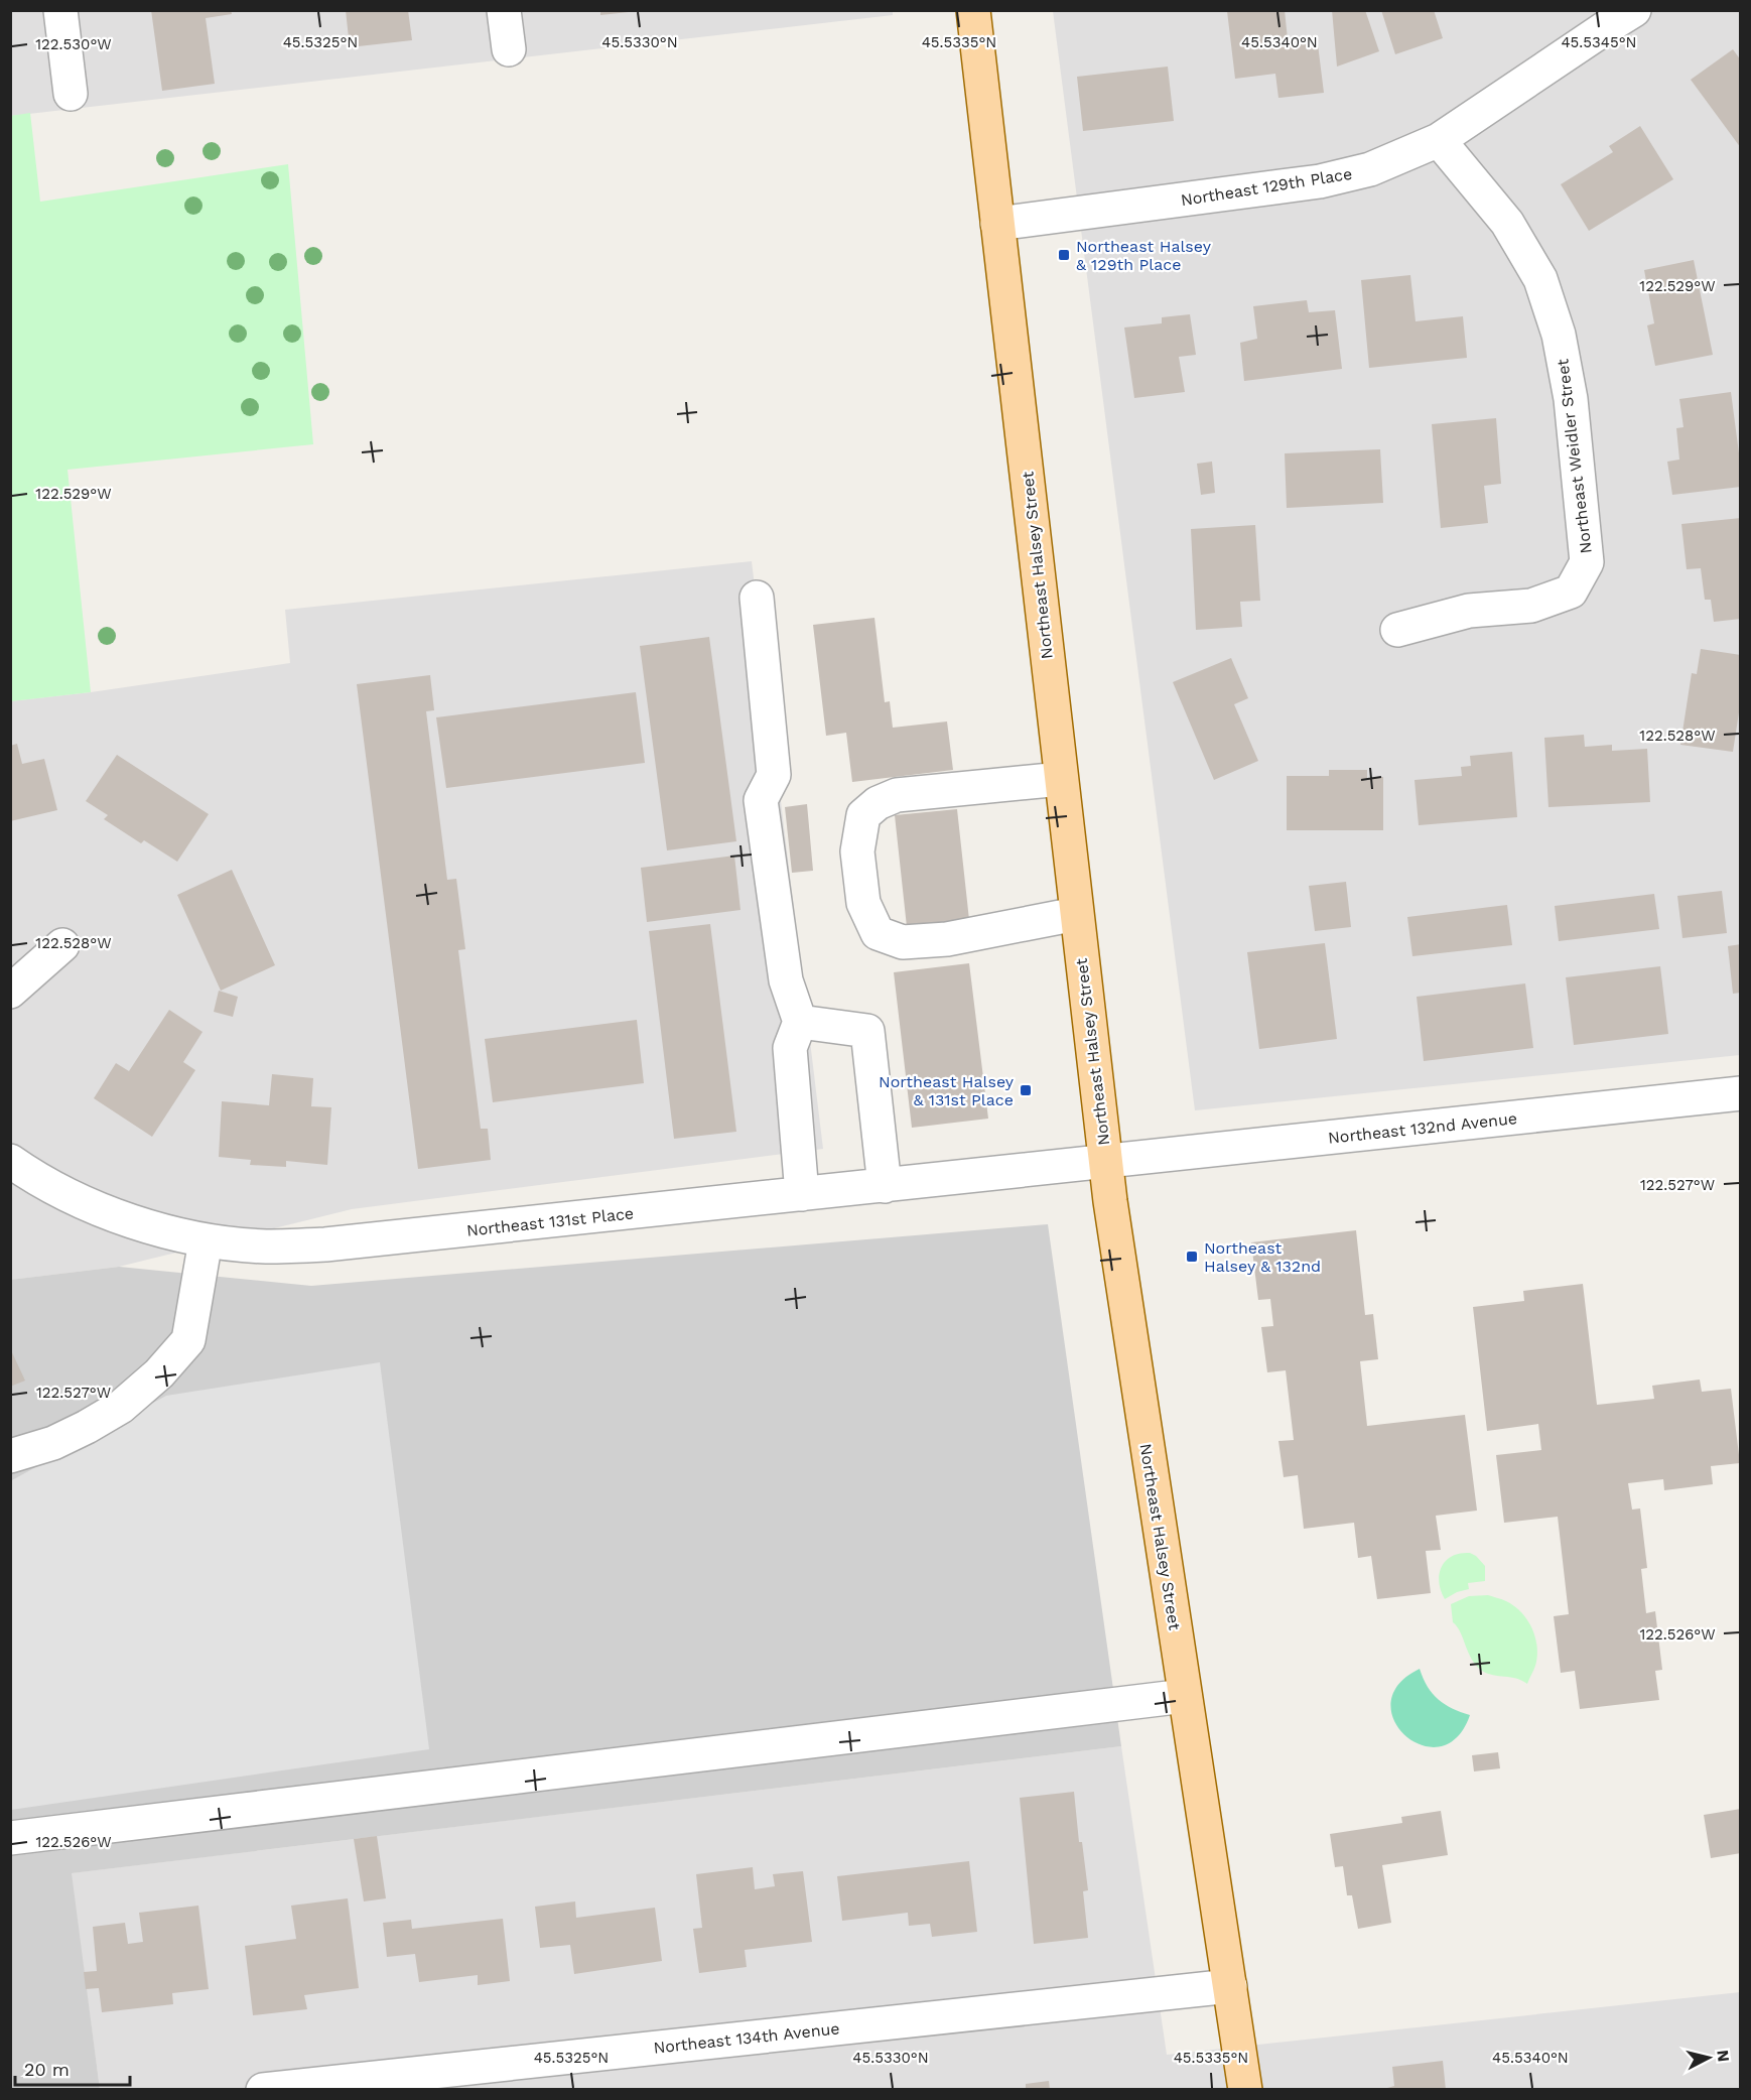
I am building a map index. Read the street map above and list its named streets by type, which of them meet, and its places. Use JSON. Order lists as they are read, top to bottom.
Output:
{
  "streets": {
    "main road": ["Northeast Halsey Street"],
    "street": [
      "Northeast 129th Place",
      "Northeast Weidler Street",
      "Northeast 132nd Avenue",
      "Northeast 131st Place",
      "Northeast 134th Avenue"
    ]
  },
  "crossings": [
    ["Northeast 129th Place", "Northeast Weidler Street"],
    ["Northeast 129th Place", "Northeast Halsey Street"],
    ["Northeast Halsey Street", "Northeast 132nd Avenue"],
    ["Northeast Halsey Street", "Northeast 131st Place"],
    ["Northeast Halsey Street", "Northeast 134th Avenue"],
    ["Northeast 132nd Avenue", "Northeast 131st Place"]
  ],
  "places": {
    "transit": ["Northeast Halsey & 129th Place", "Northeast Halsey & 131st Place", "Northeast Halsey & 132nd"]
  },
  "scale_bar": "20 m",
  "north": "right",
  "coordinates": [
    "45.5325°N",
    "45.5330°N",
    "45.5335°N",
    "45.5340°N",
    "45.5345°N",
    "122.530°W",
    "122.529°W",
    "122.528°W",
    "122.527°W",
    "122.526°W"
  ]
}
